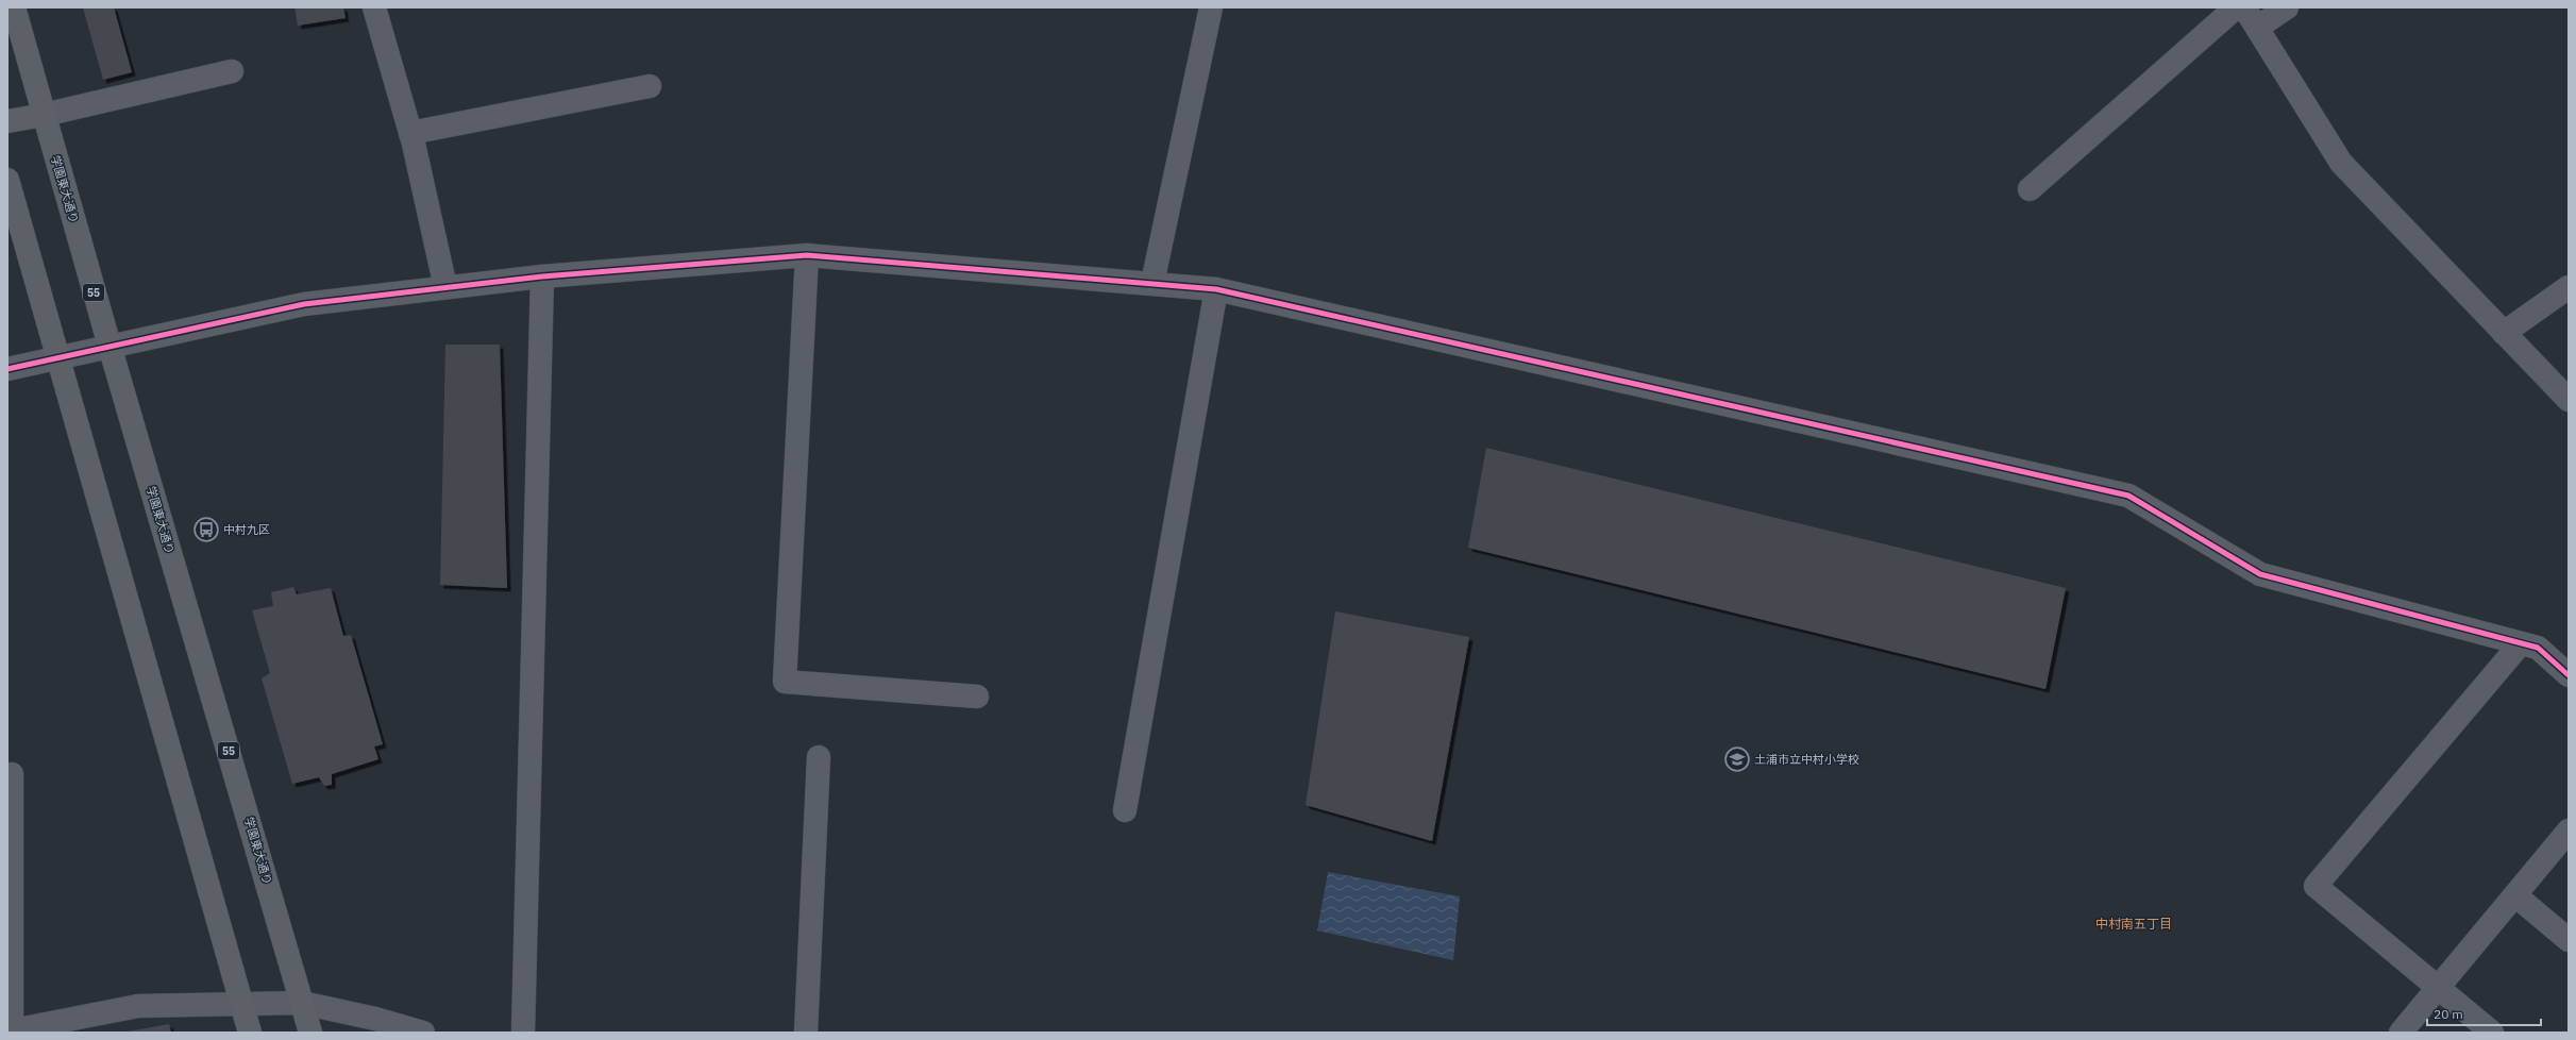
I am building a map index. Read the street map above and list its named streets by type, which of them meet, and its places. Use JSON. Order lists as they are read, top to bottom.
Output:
{
  "streets": {
    "main road": ["学園東大通り", "55"]
  },
  "districts": ["中村南五丁目"],
  "places": {
    "bus stop": ["中村九区"],
    "school or university": ["土浦市立中村小学校"]
  },
  "scale_bar": "20 m"
}
